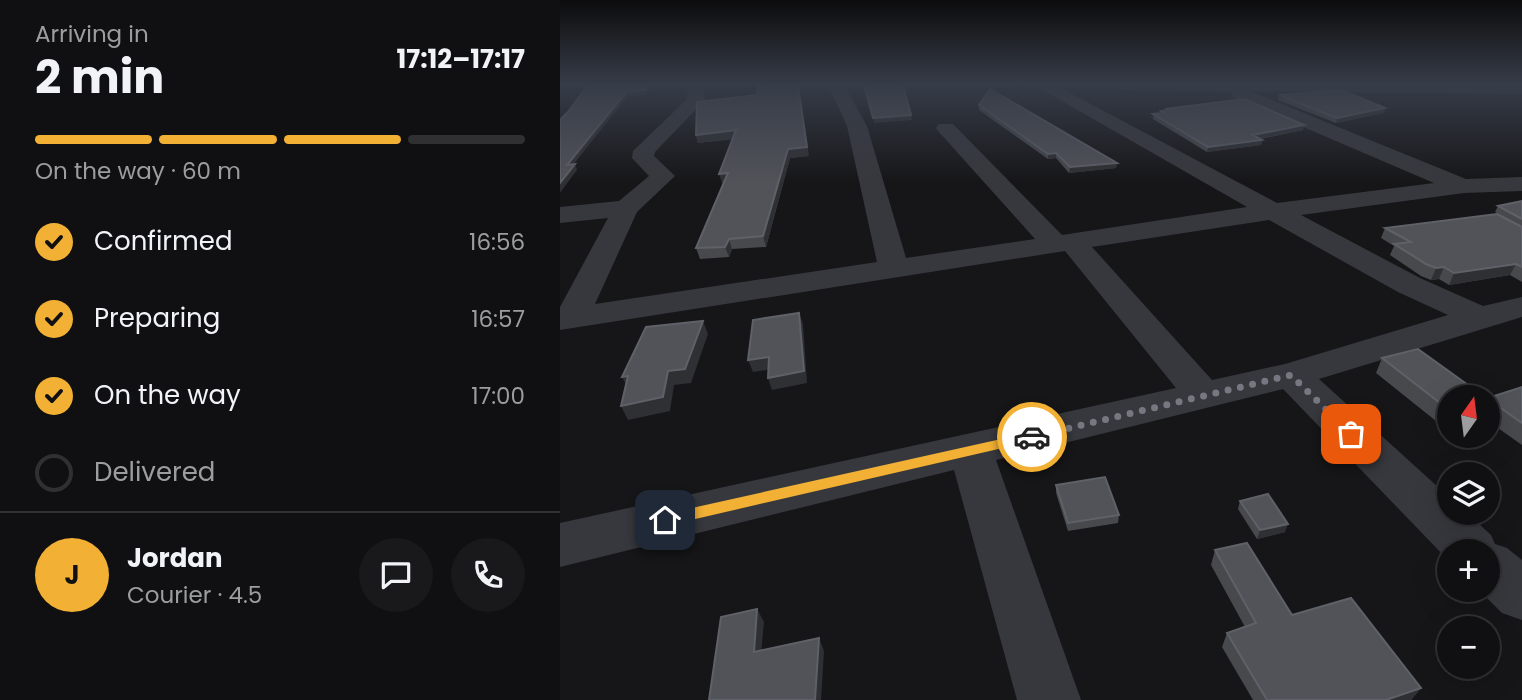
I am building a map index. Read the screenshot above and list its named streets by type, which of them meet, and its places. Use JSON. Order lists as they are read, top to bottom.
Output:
{
  "north": "top",
  "page": {
    "heading": ["2 min", "Arriving in", "17:12–17:17"],
    "panel": ["Jordan", "Courier · 4.5"],
    "bar": "On the way · 60 m",
    "list": [
      ["Confirmed", "16:56"],
      ["Preparing", "16:57"],
      ["On the way", "17:00"],
      "Delivered"
    ],
    "map_buttons": ["+", "−"],
    "round": "J"
  }
}
